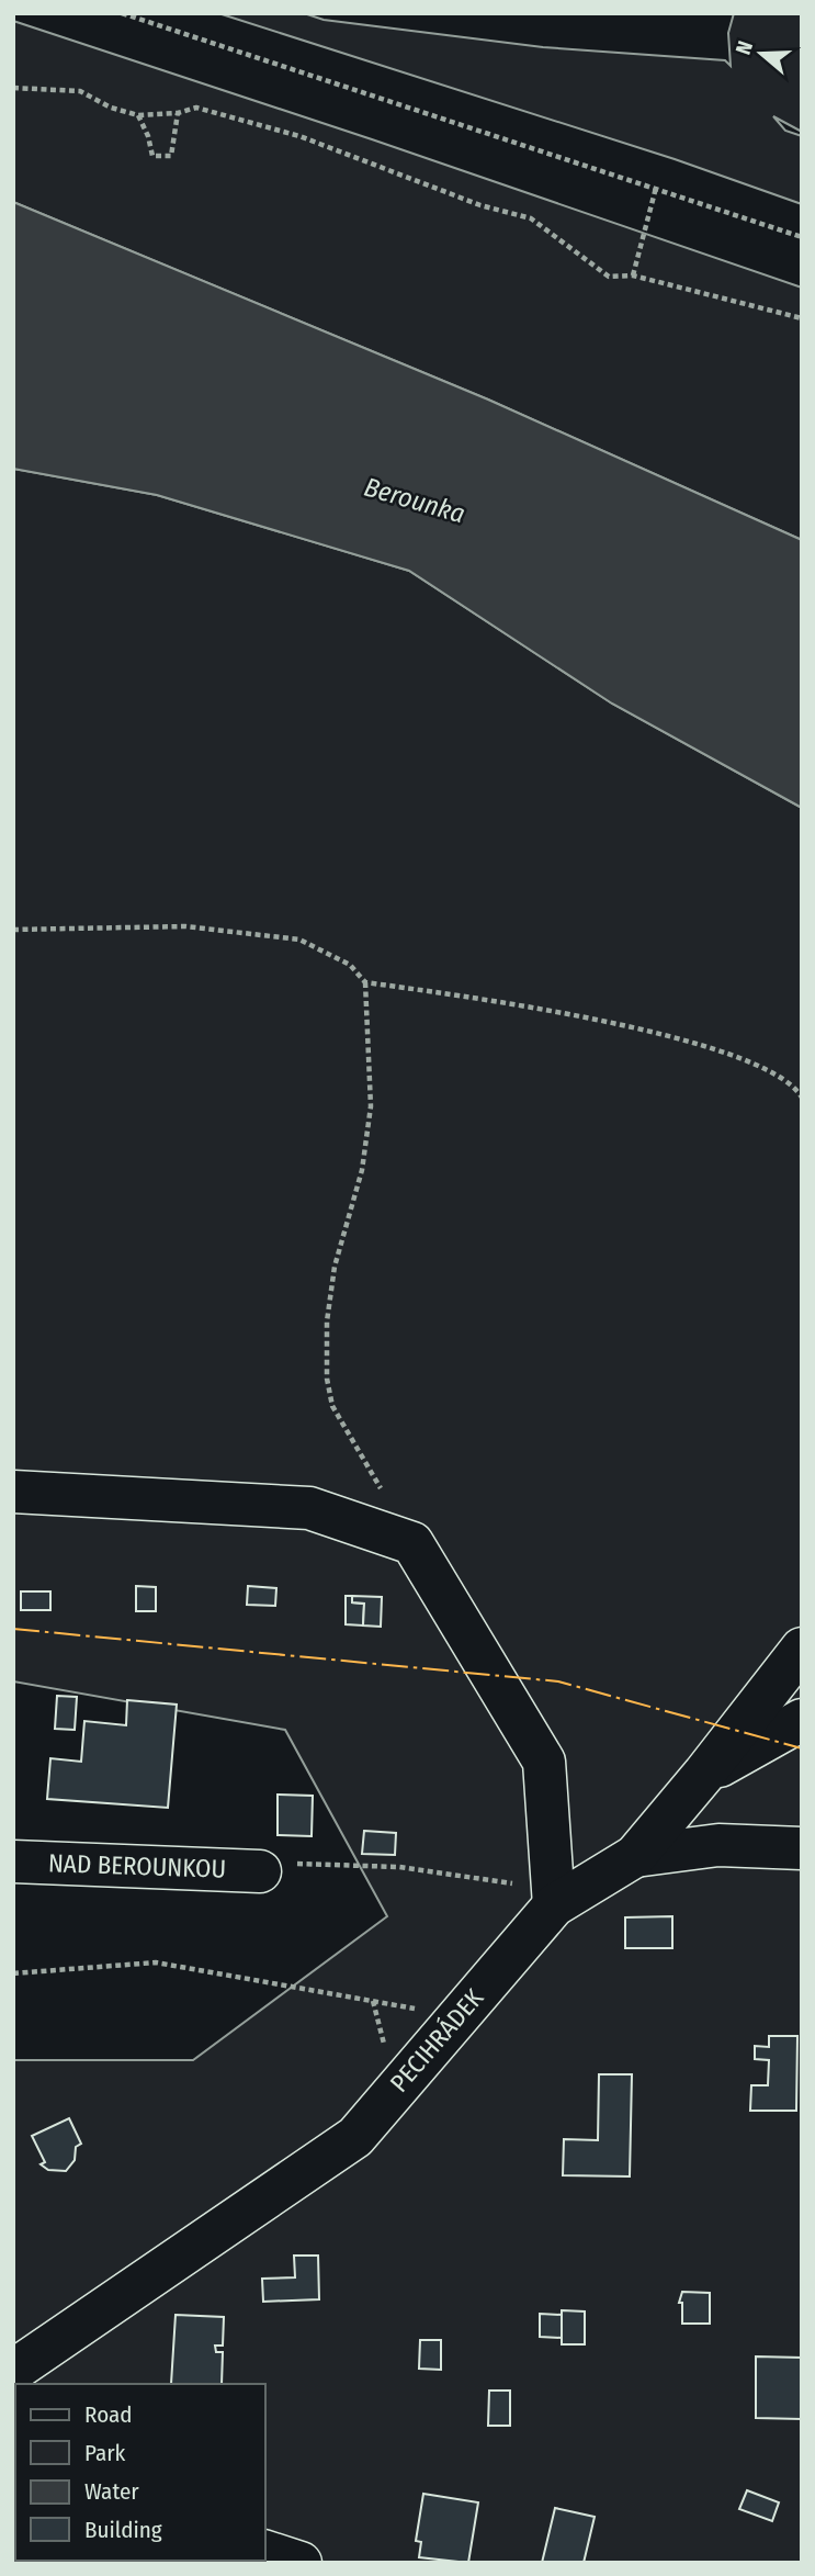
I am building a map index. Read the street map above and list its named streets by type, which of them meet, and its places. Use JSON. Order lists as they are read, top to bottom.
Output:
{
  "streets": {
    "street": ["NAD BEROUNKOU", "PECIHRÁDEK"]
  },
  "water": ["Berounka"],
  "legend": [
    "Road",
    "Park",
    "Water",
    "Building"
  ],
  "north": "left"
}
